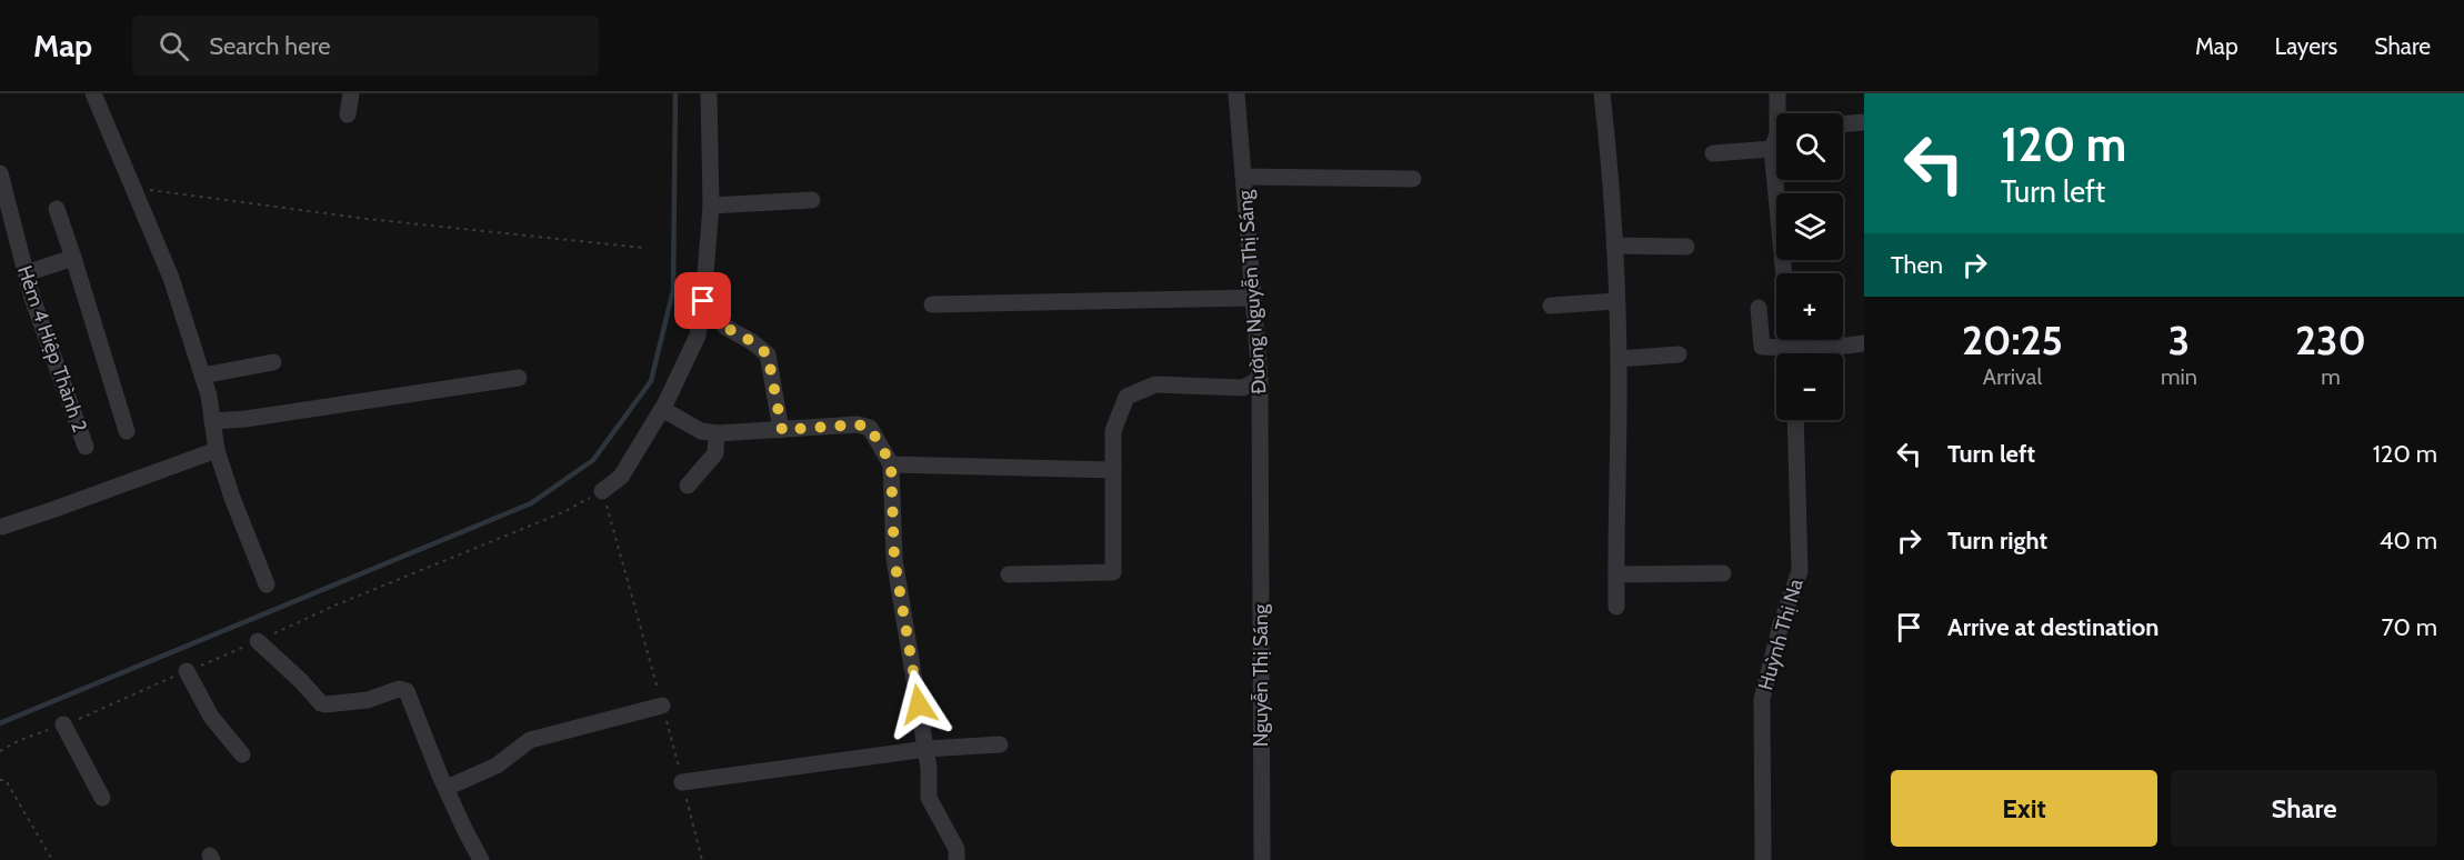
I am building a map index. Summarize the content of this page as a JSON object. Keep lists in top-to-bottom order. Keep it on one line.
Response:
{"streets":{"street":["Đường Nguyễn Thị Sáng","Hẻm 4 Hiệp Thành 2","Huỳnh Thị Na","Nguyễn Thị Sáng"]},"crossings":[["Đường Nguyễn Thị Sáng","Nguyễn Thị Sáng"]],"page":{"header":"Map","search":"Search here","nav":["Map","Layers","Share"],"turn":["120 m","Turn left"],"map_buttons":["+","−"],"then":"Then","eta":["20:25","Arrival","3","min","230","m"],"list":[{"name":"Turn left","value":"120 m"},{"name":"Turn right","value":"40 m"},{"name":"Arrive at destination","value":"70 m"}],"buttons":["Exit","Share"]}}
